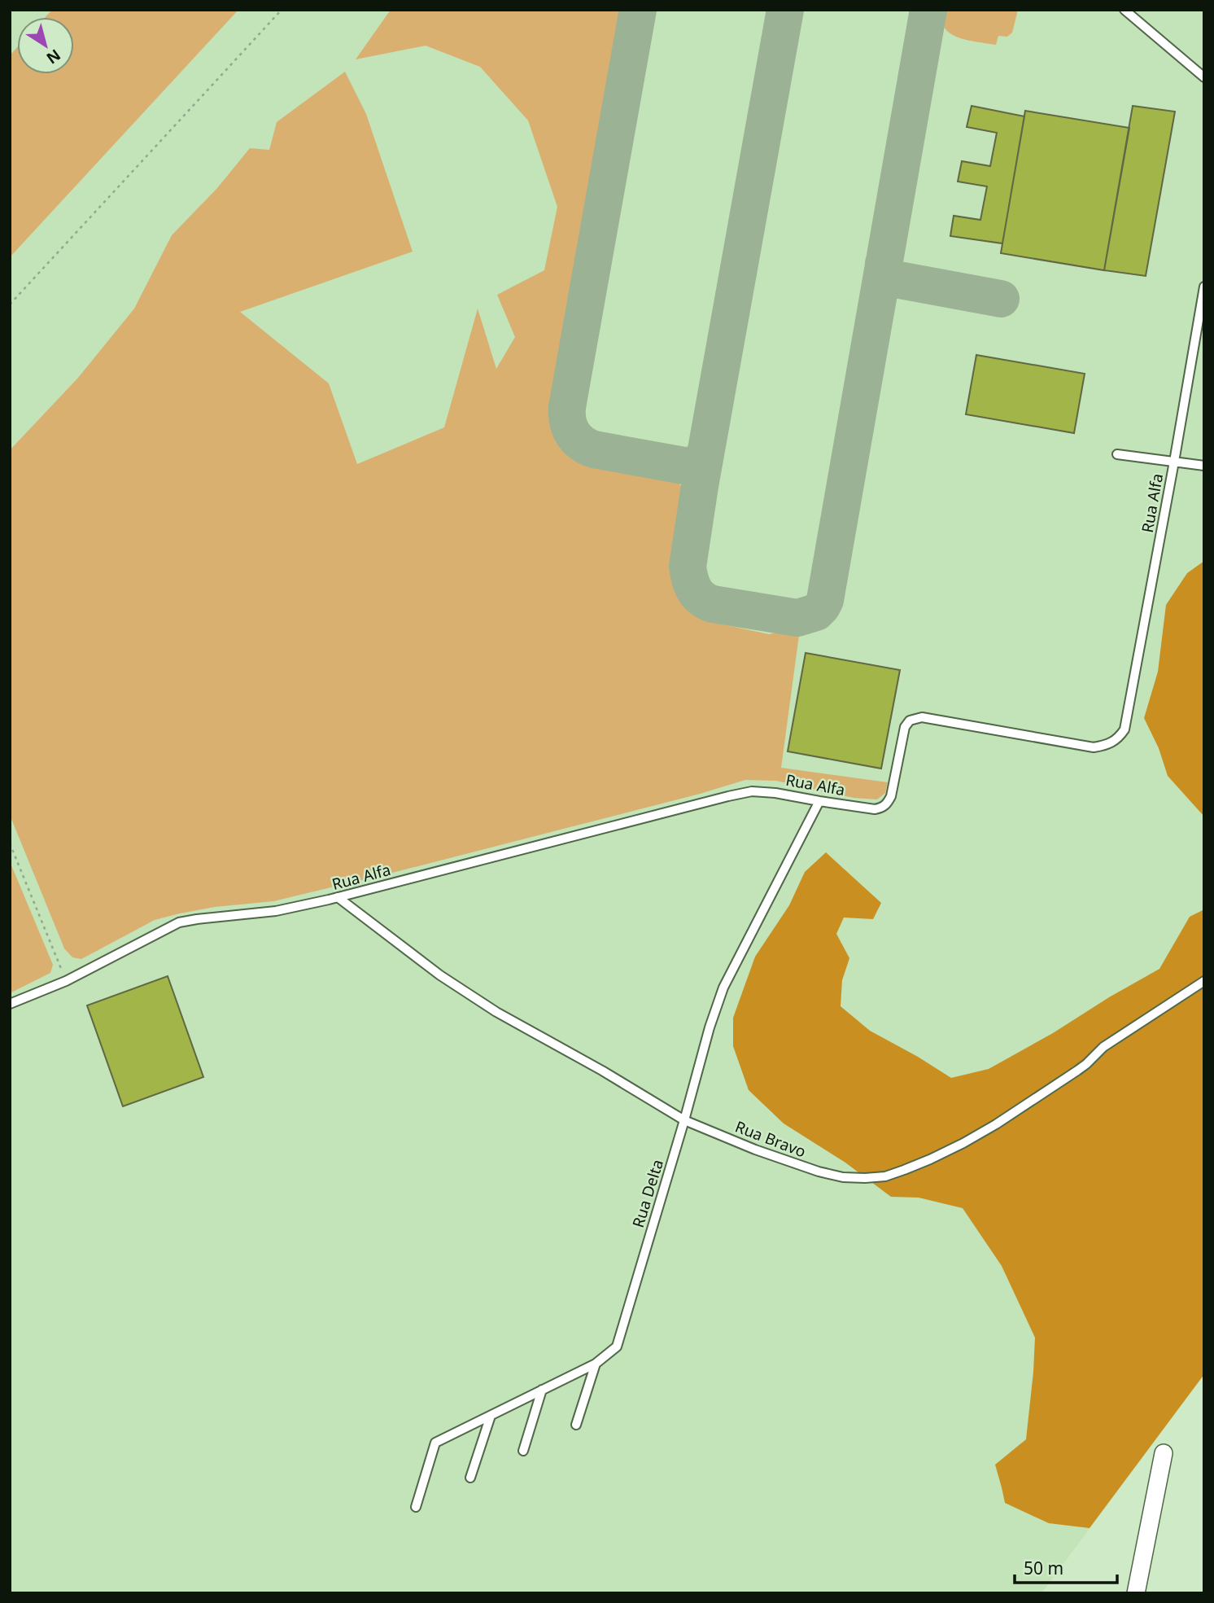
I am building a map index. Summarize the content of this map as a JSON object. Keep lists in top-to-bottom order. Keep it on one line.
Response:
{"streets":{"lane":["Rua Alfa","Rua Bravo","Rua Delta"]},"crossings":[["Rua Alfa","Rua Bravo"],["Rua Alfa","Rua Delta"],["Rua Bravo","Rua Delta"]],"scale_bar":"50 m","north":"bottom right"}
